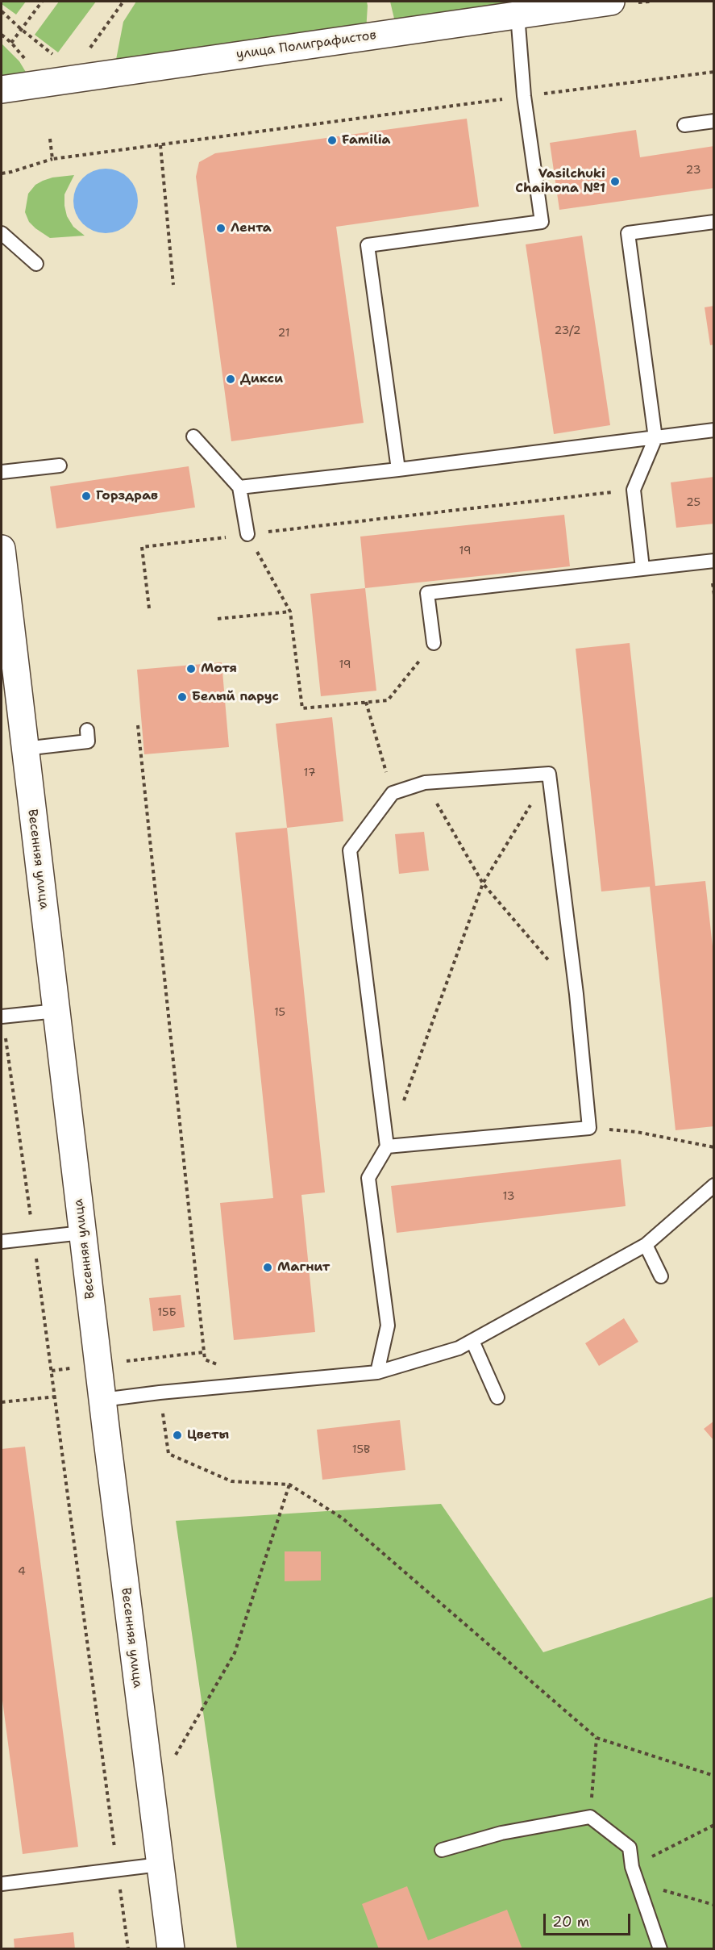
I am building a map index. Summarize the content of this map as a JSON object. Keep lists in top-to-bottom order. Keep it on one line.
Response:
{"streets":{"street":["улица Полиграфистов","Весенняя улица"]},"places":["Familia","Vasilchuki Chaihona №1","Лента","Дикси","Горздрав","Мотя","Белый парус","Магнит","Цветы"],"house_numbers":["23","23/2","21","25","19","19","17","15","13","15Б","15В","4"],"scale_bar":"20 m"}
